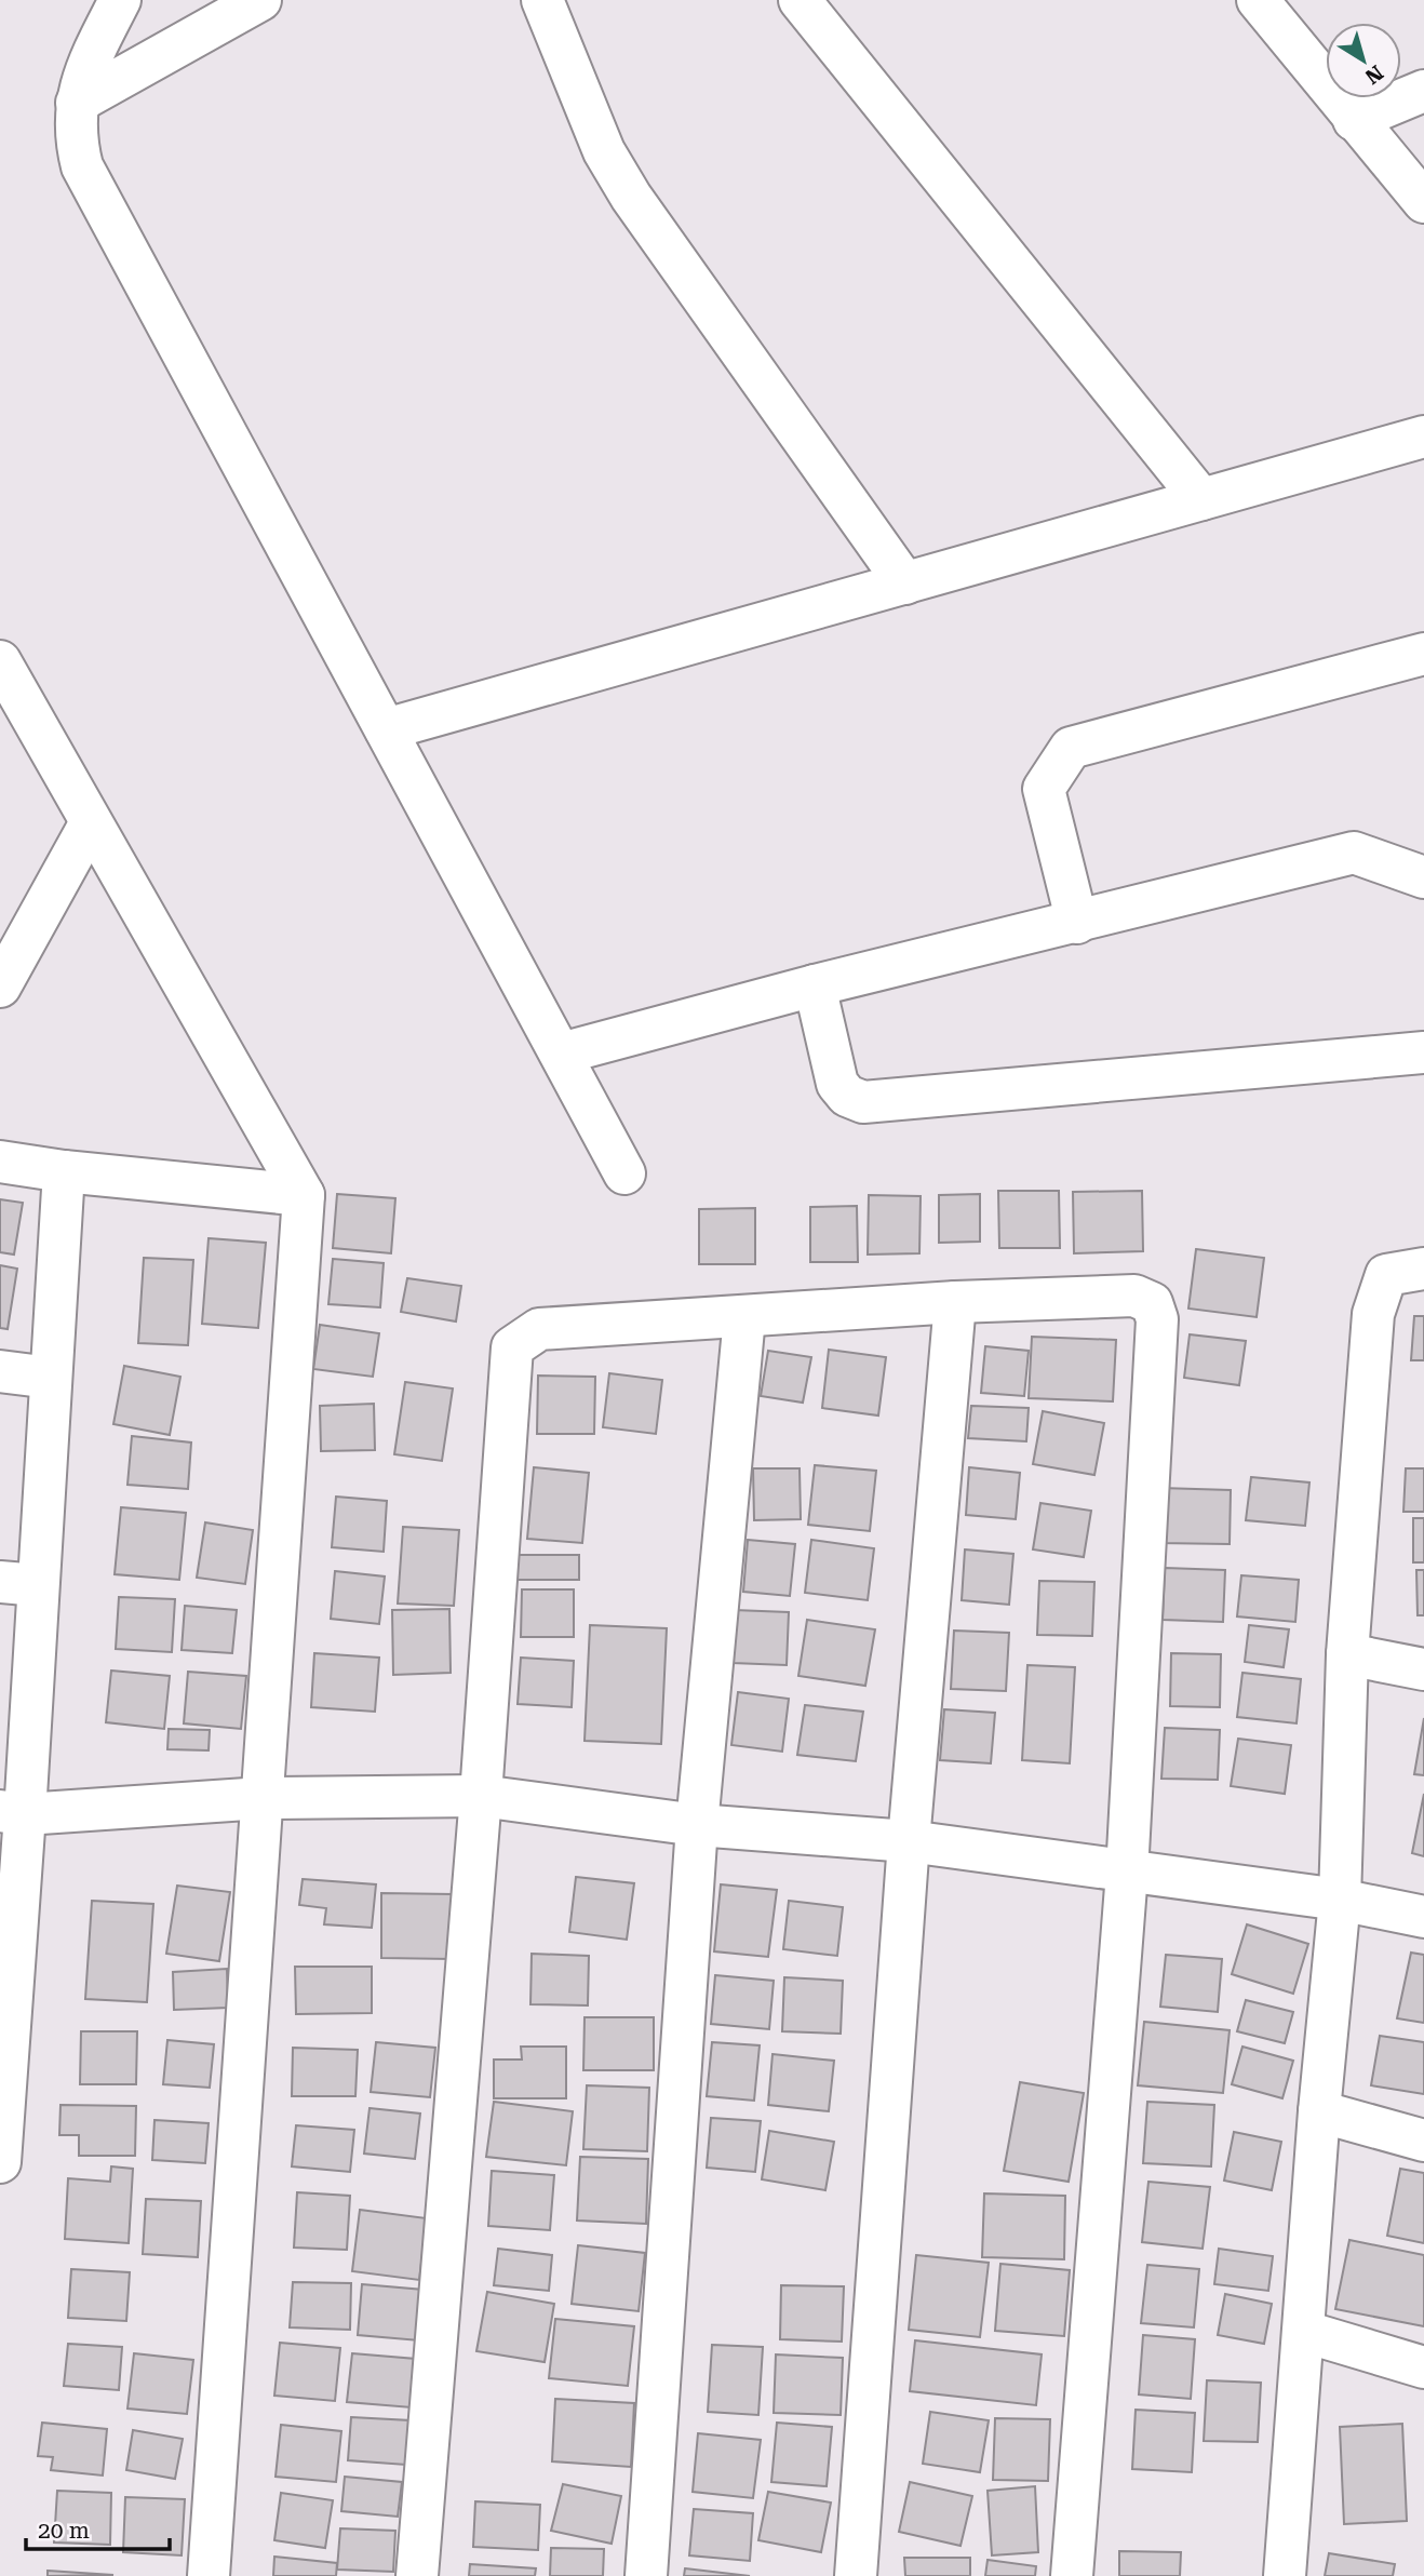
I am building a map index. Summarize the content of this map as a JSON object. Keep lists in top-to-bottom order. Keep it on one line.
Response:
{"scale_bar":"20 m","north":"bottom right"}
